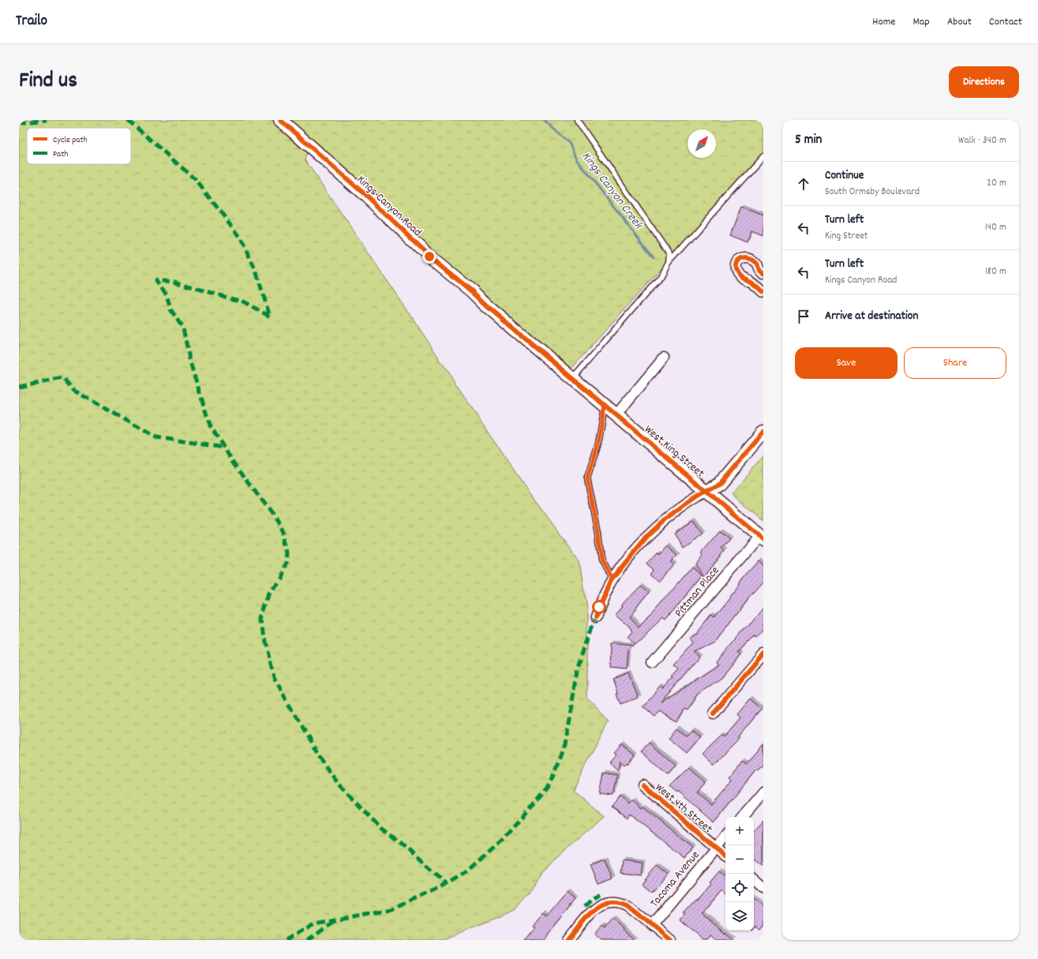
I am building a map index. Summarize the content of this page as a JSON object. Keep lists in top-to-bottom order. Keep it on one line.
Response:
{"streets":{"street":["Kings Canyon Road","West King Street","Pittman Place","West 4th Street","Tacoma Avenue"]},"crossings":[["Kings Canyon Road","West King Street"],["West King Street","Pittman Place"],["West 4th Street","Tacoma Avenue"]],"water":["Kings Canyon Creek"],"legend":["Cycle path","Path"],"north":"top right","page":{"header":"Trailo","nav":["Home","Map","About","Contact"],"title":"Find us","buttons":["Directions",["Save","Share"]],"heading":["5 min","Walk · 340 m"],"list":[["Continue","South Ormsby Boulevard","20 m"],["Turn left","King Street","140 m"],["Turn left","Kings Canyon Road","180 m"],"Arrive at destination"],"map_buttons":["+","−"]}}
